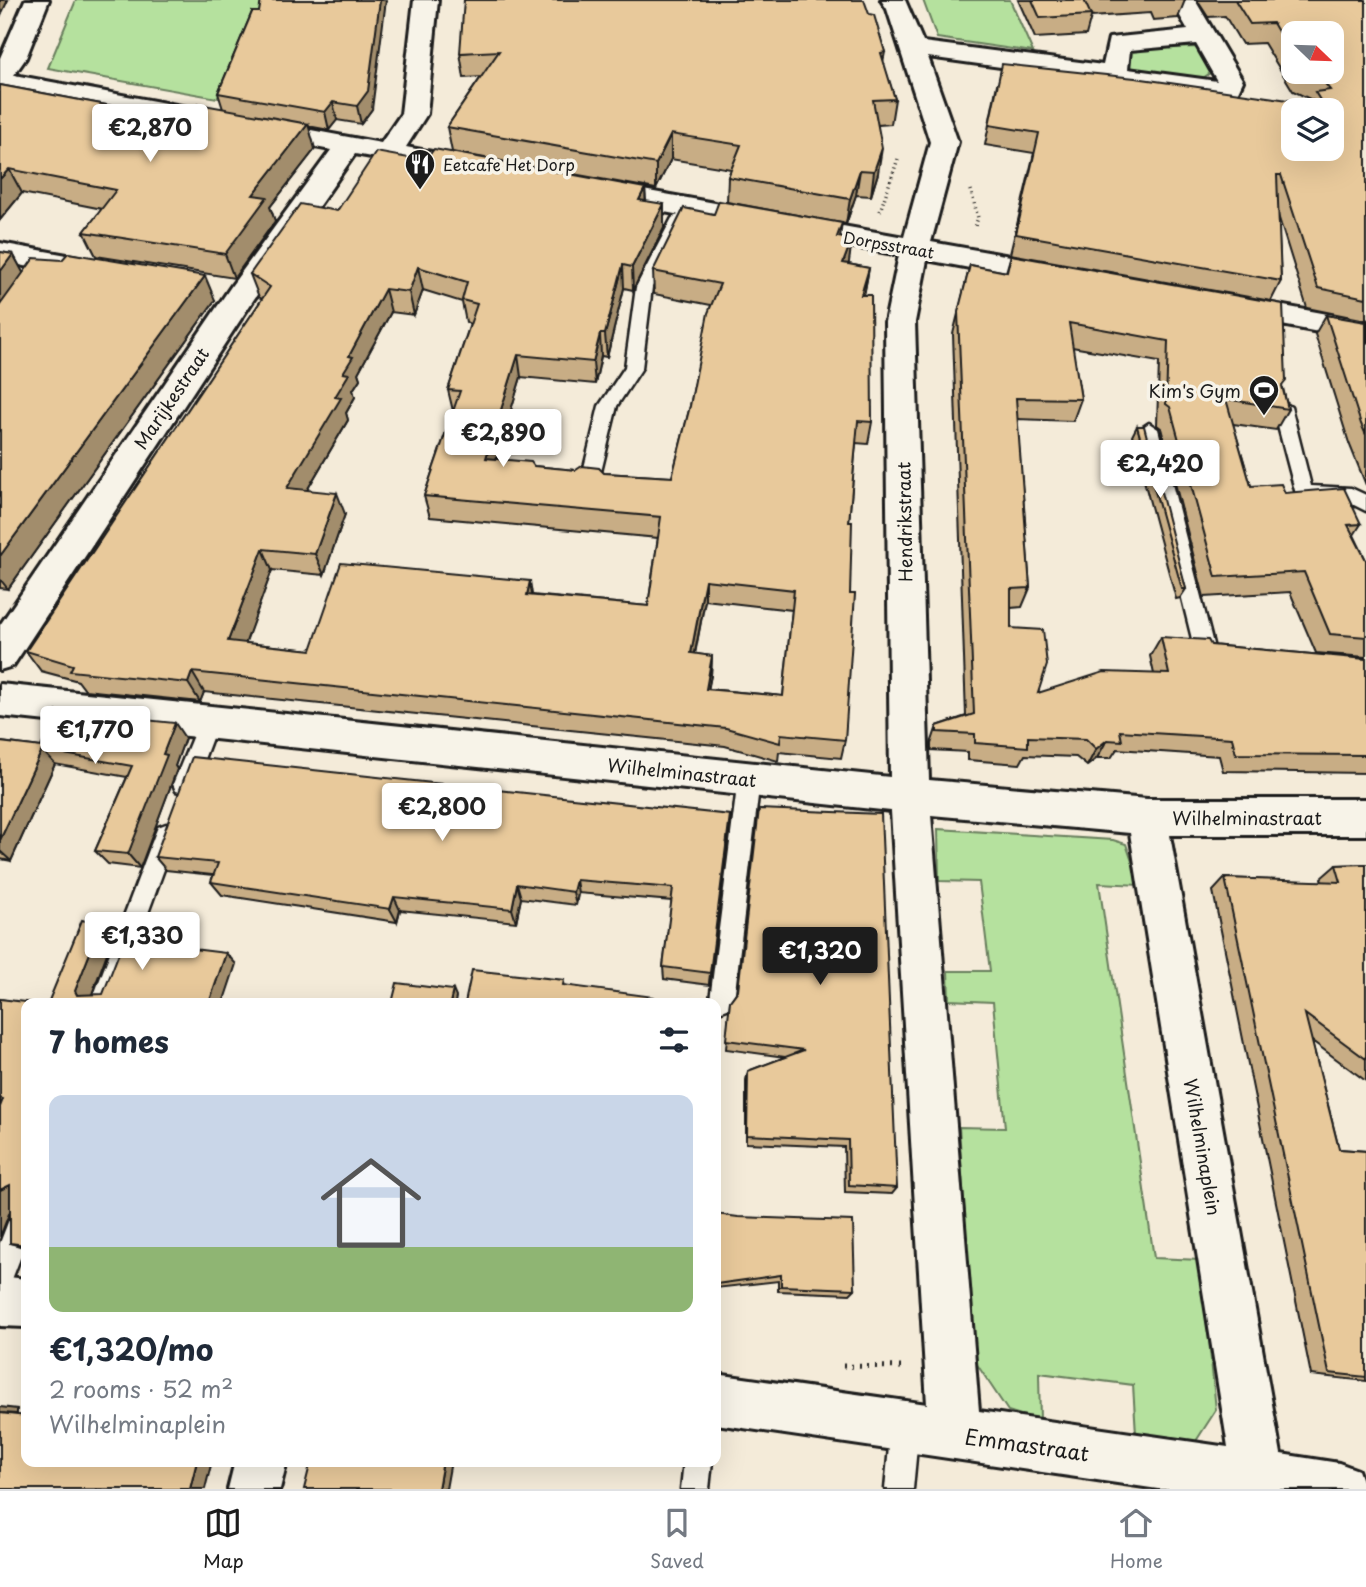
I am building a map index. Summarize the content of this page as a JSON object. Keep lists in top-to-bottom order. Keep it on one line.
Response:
{"streets":{"street":["Dorpsstraat","Marijkestraat","Hendrikstraat","Wilhelminastraat","Wilhelminaplein","Emmastraat"]},"crossings":[["Dorpsstraat","Hendrikstraat"],["Hendrikstraat","Wilhelminastraat"],["Wilhelminastraat","Wilhelminaplein"],["Wilhelminaplein","Emmastraat"]],"places":{"restaurant":["Eetcafe Het Dorp"],"sports":["Kim's Gym"]},"north":"bottom right","page":{"price":["€2,870","€2,890","€2,420","€1,770","€2,800","€1,330","€1,320"],"heading":"7 homes","list":[{"name":"€1,320/mo","note":"2 rooms · 52 m² · Wilhelminaplein"}],"tabs":["Map","Saved","Home"]}}
